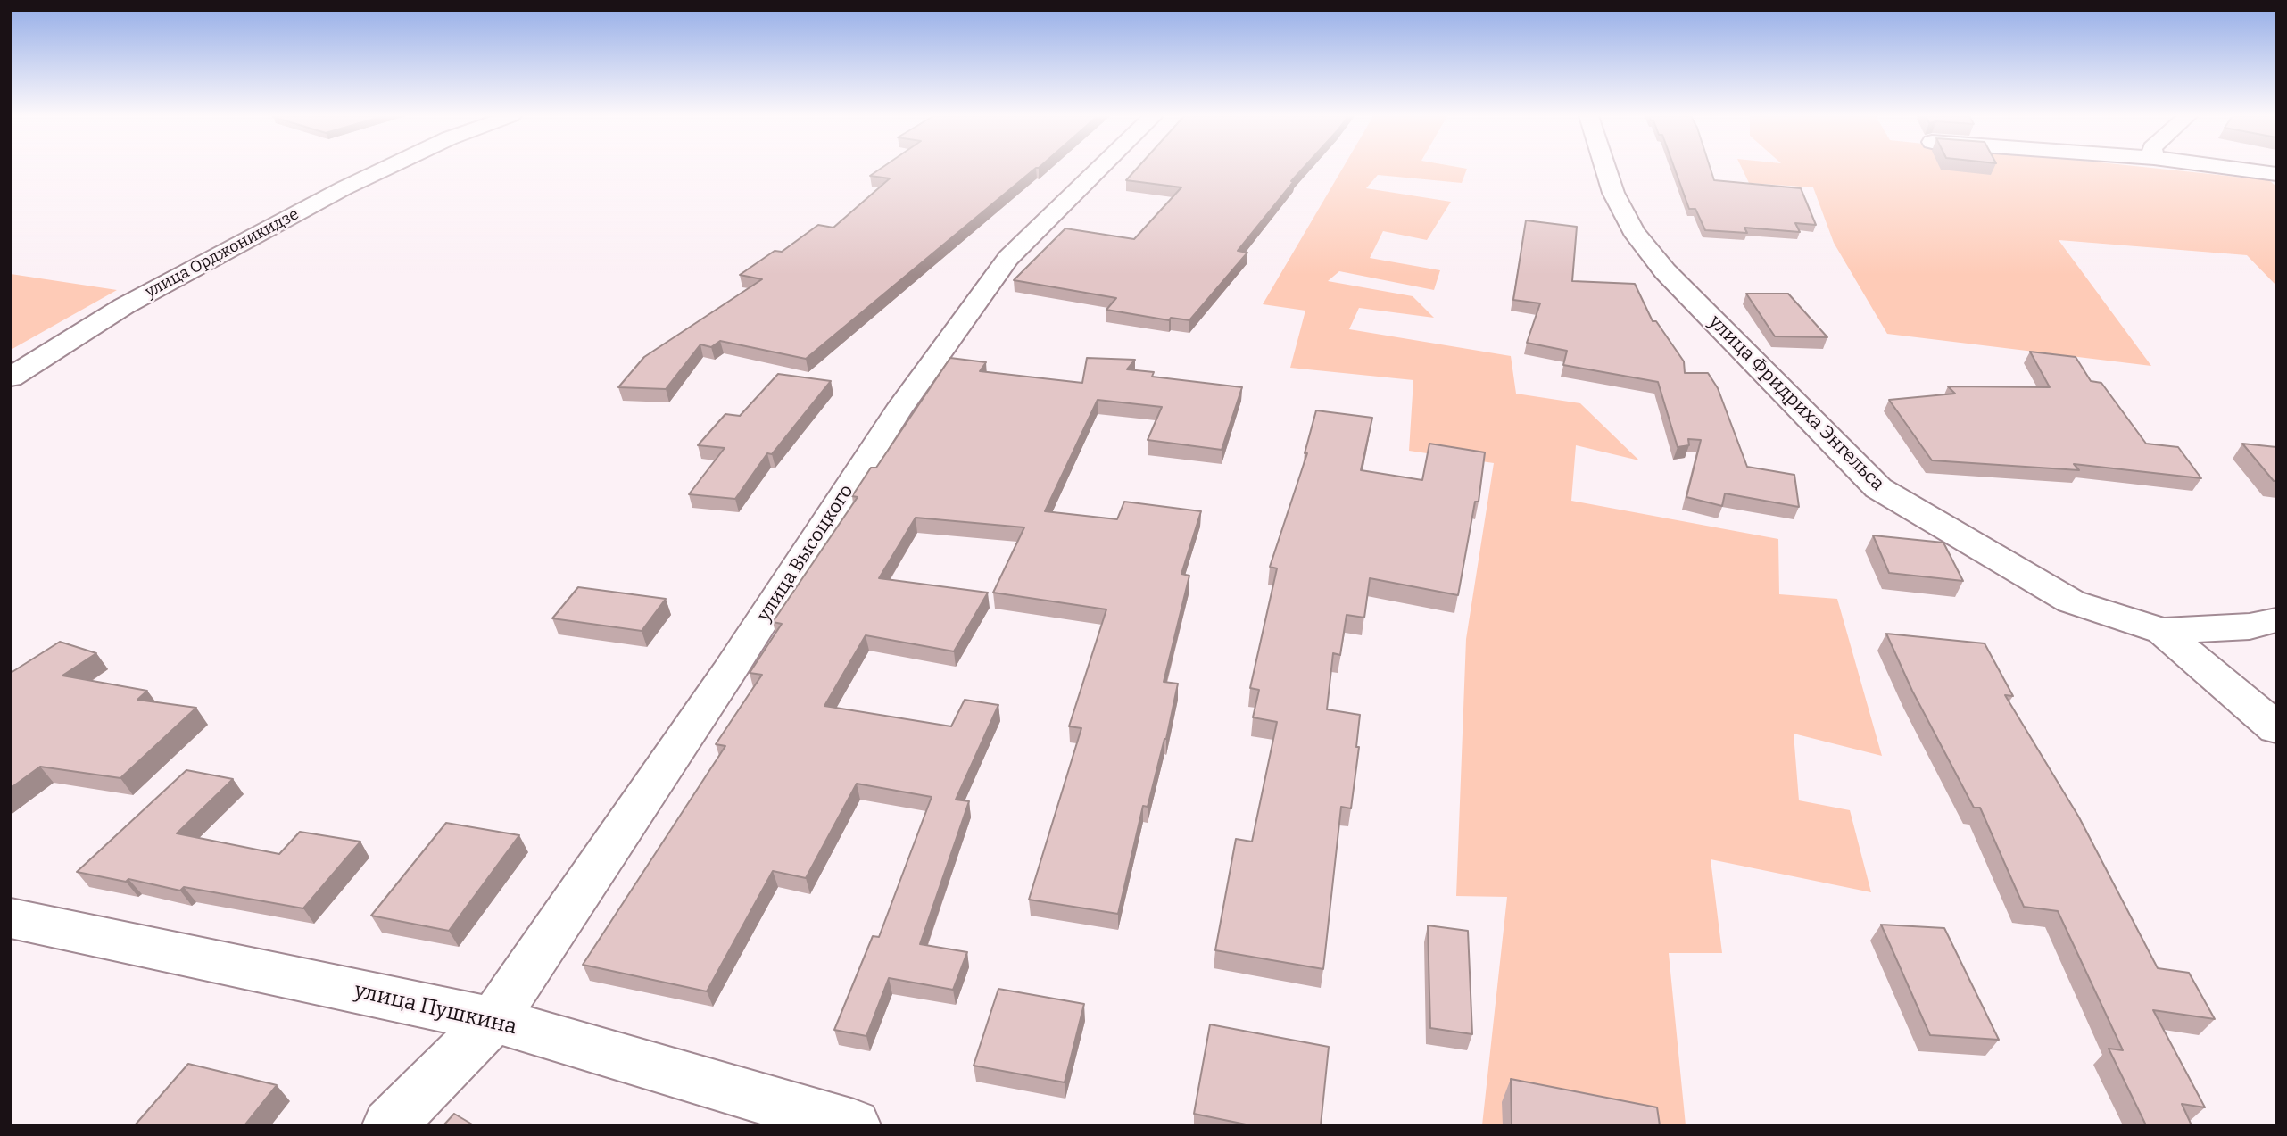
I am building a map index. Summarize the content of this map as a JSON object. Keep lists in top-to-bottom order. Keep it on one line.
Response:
{"streets":{"street":["улица Орджоникидзе","улица Фридриха Энгельса","улица Высоцкого","улица Пушкина"]},"crossings":[["улица Высоцкого","улица Пушкина"]]}
